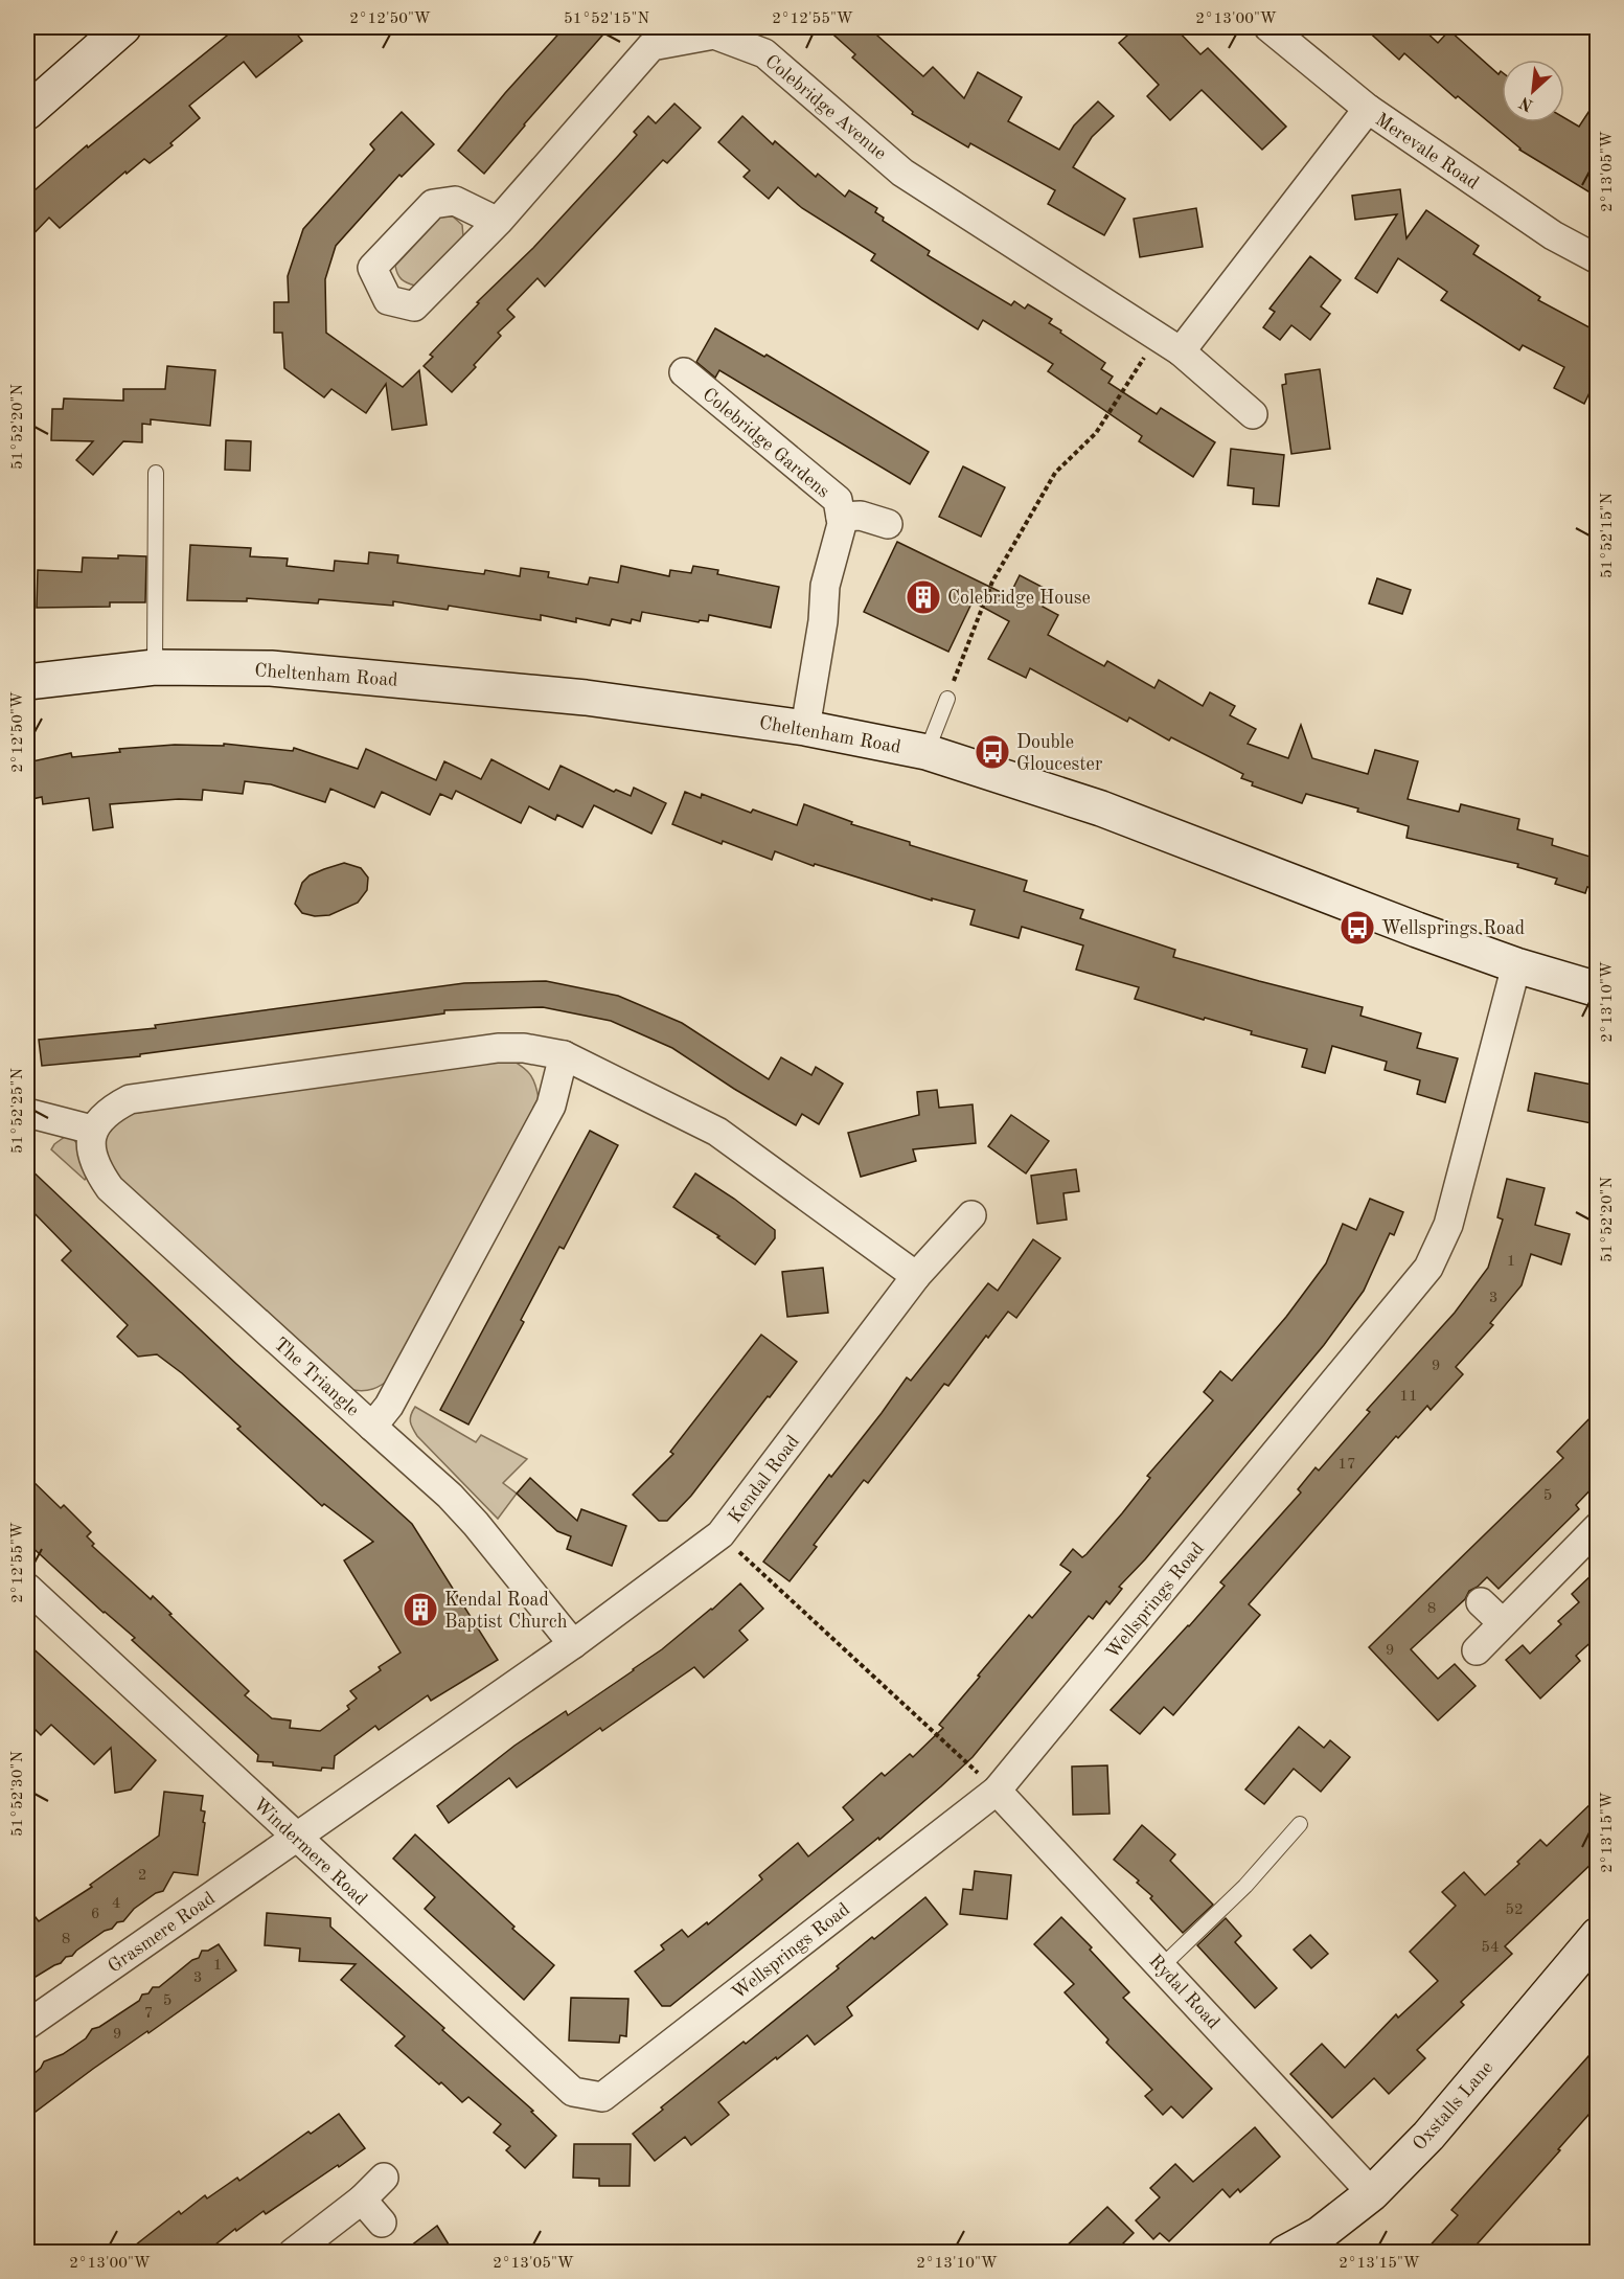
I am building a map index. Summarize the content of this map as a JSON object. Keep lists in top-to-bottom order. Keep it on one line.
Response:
{"streets":{"main road":["Cheltenham Road","Oxstalls Lane"],"street":["Colebridge Avenue","Merevale Road","Colebridge Gardens","The Triangle","Kendal Road","Wellsprings Road","Windermere Road","Grasmere Road","Rydal Road"]},"crossings":[["Colebridge Gardens","Cheltenham Road"],["Cheltenham Road","Wellsprings Road"],["Kendal Road","Windermere Road"],["Kendal Road","Grasmere Road"],["Wellsprings Road","Windermere Road"],["Wellsprings Road","Rydal Road"],["Windermere Road","Grasmere Road"],["Rydal Road","Oxstalls Lane"]],"places":{"building":["Colebridge House","Kendal Road Baptist Church"],"bus stop":["Double Gloucester","Wellsprings Road"]},"house_numbers":["1","3","9","11","17","5","8","9","2","4","52","6","8","54","1","3","5","7","9"],"north":"bottom left","coordinates":["2°12'50\"W","51°52'15\"N","2°12'55\"W","2°13'00\"W","2°13'05\"W","51°52'20\"N","2°13'10\"W","51°52'25\"N","51°52'30\"N","2°13'15\"W"]}
